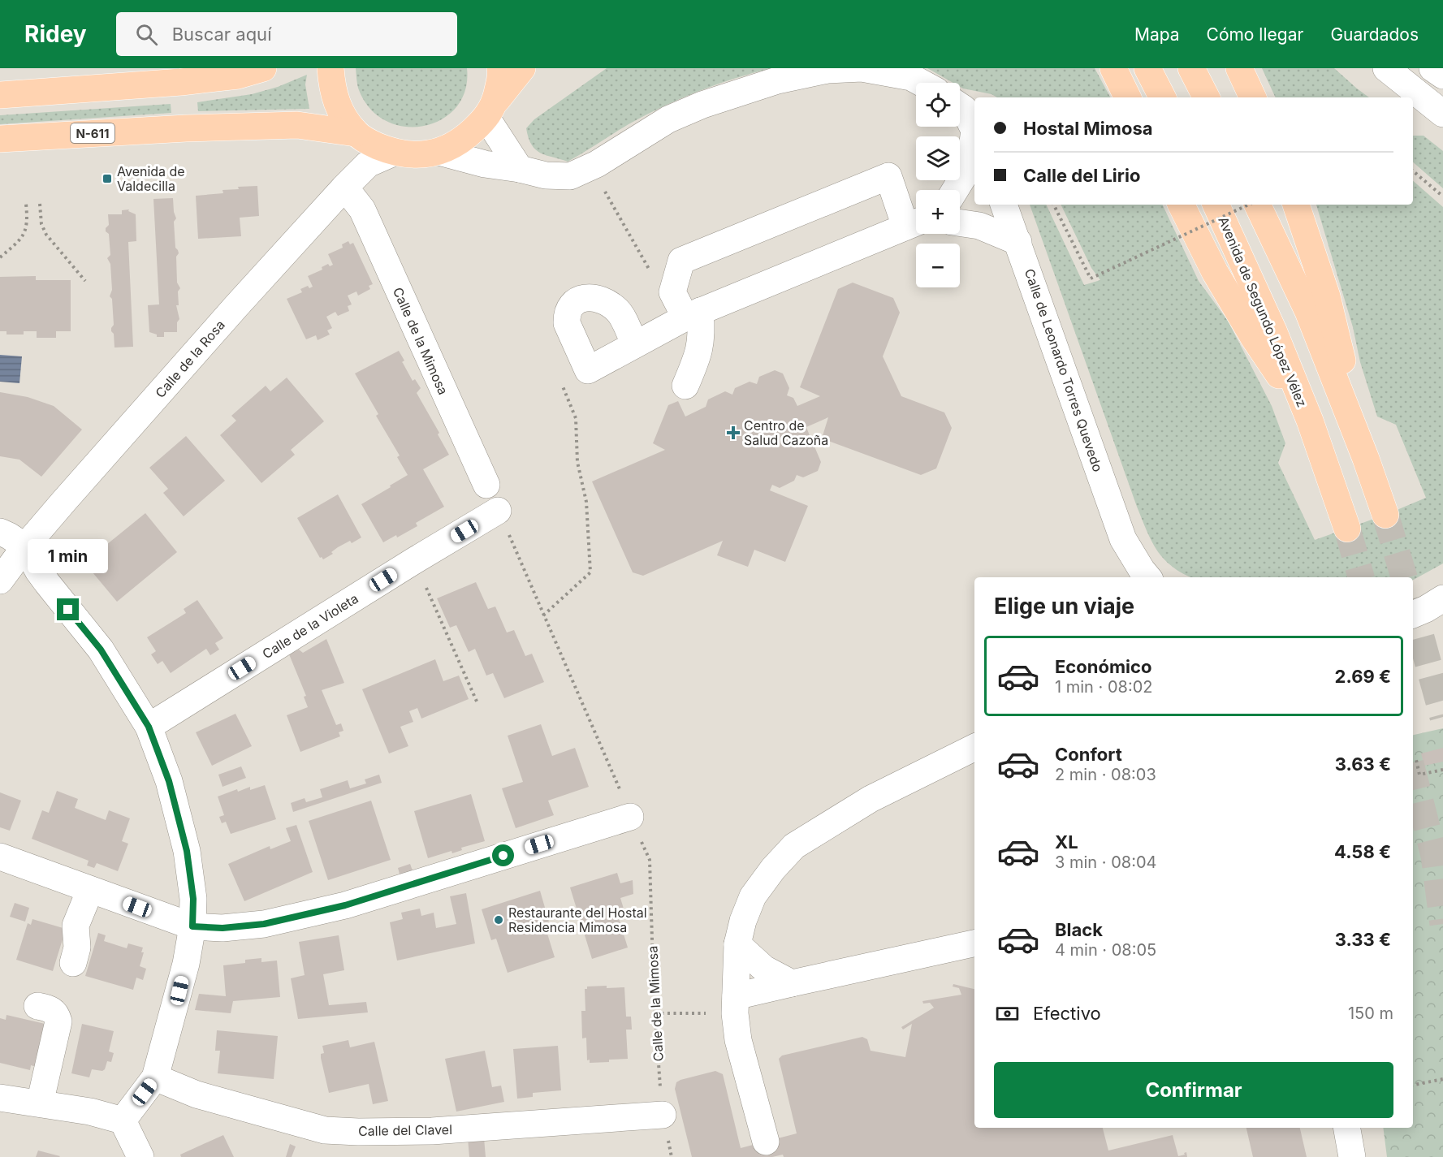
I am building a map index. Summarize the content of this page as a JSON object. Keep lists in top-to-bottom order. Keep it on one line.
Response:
{"streets":{"main road":["N-611","Avenida de Segundo López Vélez"],"street":["Calle de la Mimosa","Calle de la Rosa","Calle de Leonardo Torres Quevedo","Calle de la Violeta","Calle del Clavel"]},"crossings":[["Calle de la Mimosa","Calle del Clavel"]],"places":{"transit":["Avenida de Valdecilla"],"health":["Centro de Salud Cazoña"],"other":["Restaurante del Hostal Residencia Mimosa"]},"page":{"header":"Ridey","search":"Buscar aquí","nav":["Mapa","Cómo llegar","Guardados"],"map_buttons":["+","−"],"banner":["Hostal Mimosa","Calle del Lirio"],"bubble":"1 min","heading":"Elige un viaje","list":[{"name":"Económico","note":"1 min · 08:02","value":"2.69 €"},{"name":"Confort","note":"2 min · 08:03","value":"3.63 €"},{"name":"XL","note":"3 min · 08:04","value":"4.58 €"},{"name":"Black","note":"4 min · 08:05","value":"3.33 €"}],"pay":["Efectivo","150 m"],"buttons":"Confirmar"}}
